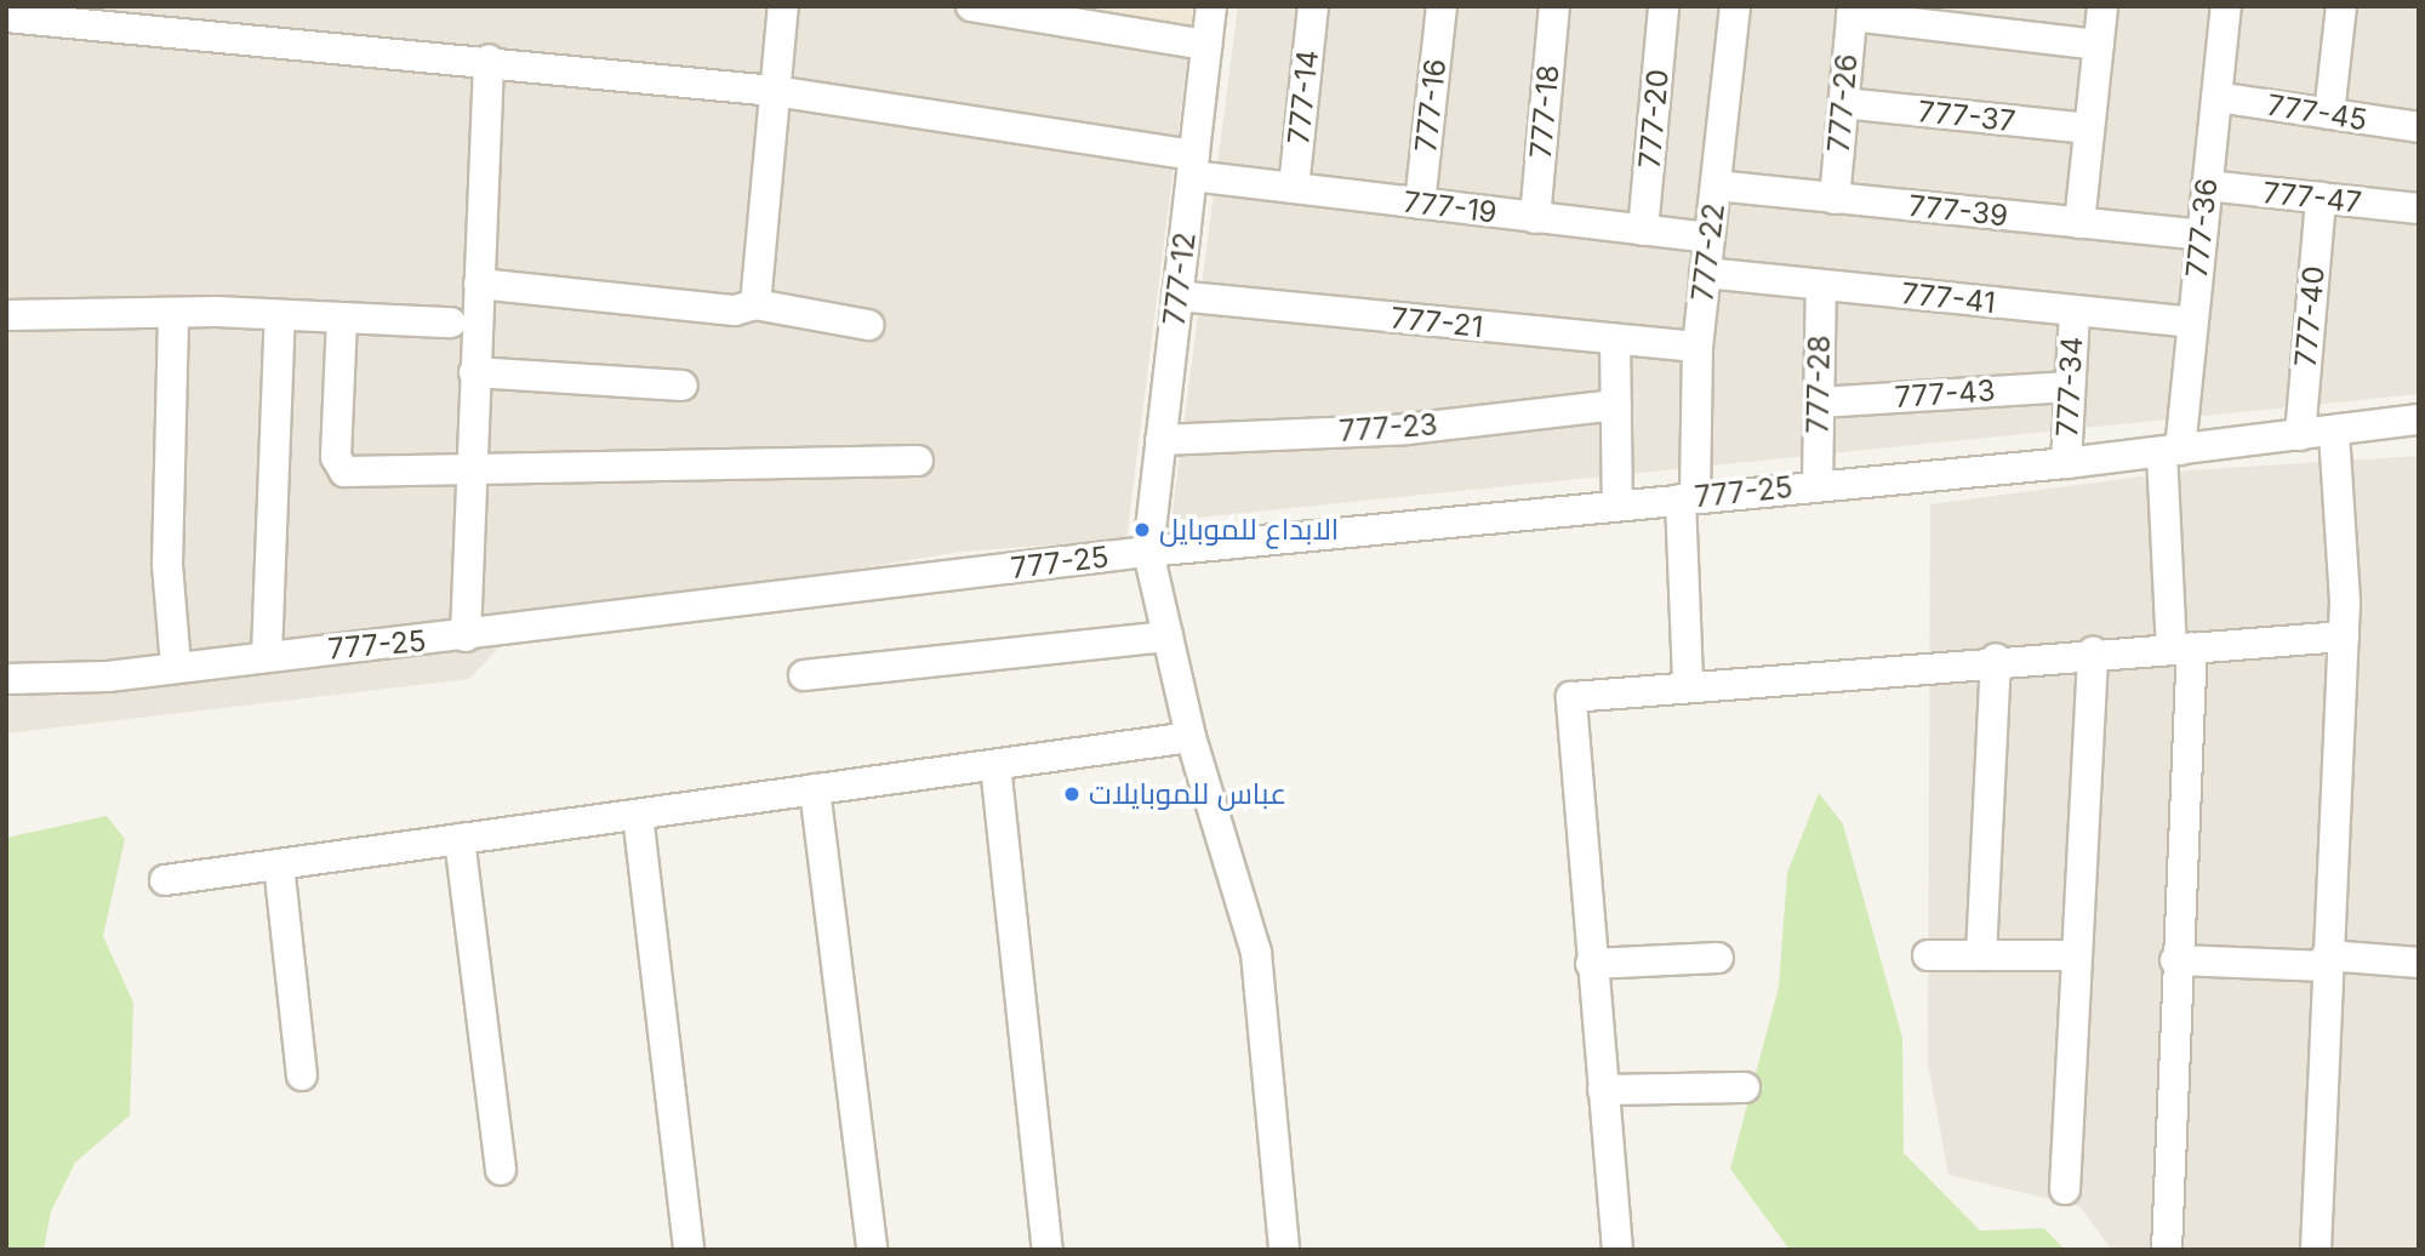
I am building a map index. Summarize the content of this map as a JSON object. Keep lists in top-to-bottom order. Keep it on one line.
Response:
{"streets":{"street":["777-14","777-26","777-16","777-18","777-45","777-37","777-20","777-47","777-19","777-39","777-36","777-22","777-12","777-41","777-40","777-21","777-28","777-34","777-43","777-23","777-25"]},"crossings":[["777-14","777-19"],["777-26","777-37"],["777-26","777-39"],["777-16","777-19"],["777-18","777-19"],["777-45","777-36"],["777-20","777-19"],["777-47","777-36"],["777-47","777-40"],["777-19","777-22"],["777-19","777-12"],["777-39","777-36"],["777-39","777-22"],["777-36","777-41"],["777-36","777-25"],["777-22","777-41"],["777-22","777-21"],["777-22","777-25"],["777-12","777-21"],["777-12","777-23"],["777-12","777-25"],["777-41","777-28"],["777-41","777-34"],["777-40","777-25"],["777-28","777-43"],["777-28","777-25"],["777-34","777-43"],["777-34","777-25"]],"places":["الابداع للموبايل","عباس للموبايلات"]}
